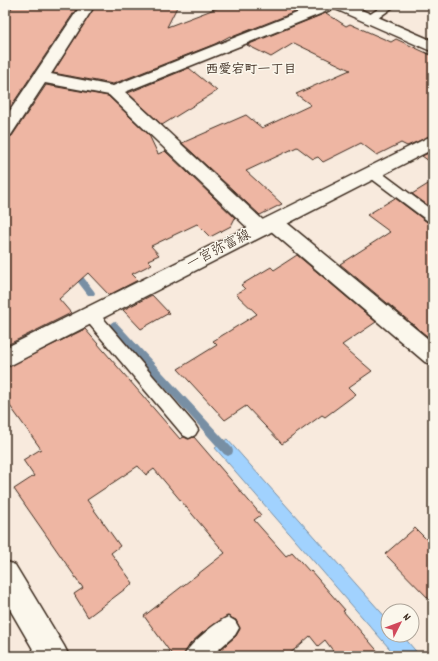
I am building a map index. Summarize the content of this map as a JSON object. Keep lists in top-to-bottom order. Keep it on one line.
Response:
{"streets":{"street":["一宮弥富線"]},"districts":["西愛宕町一丁目"],"north":"top right"}
